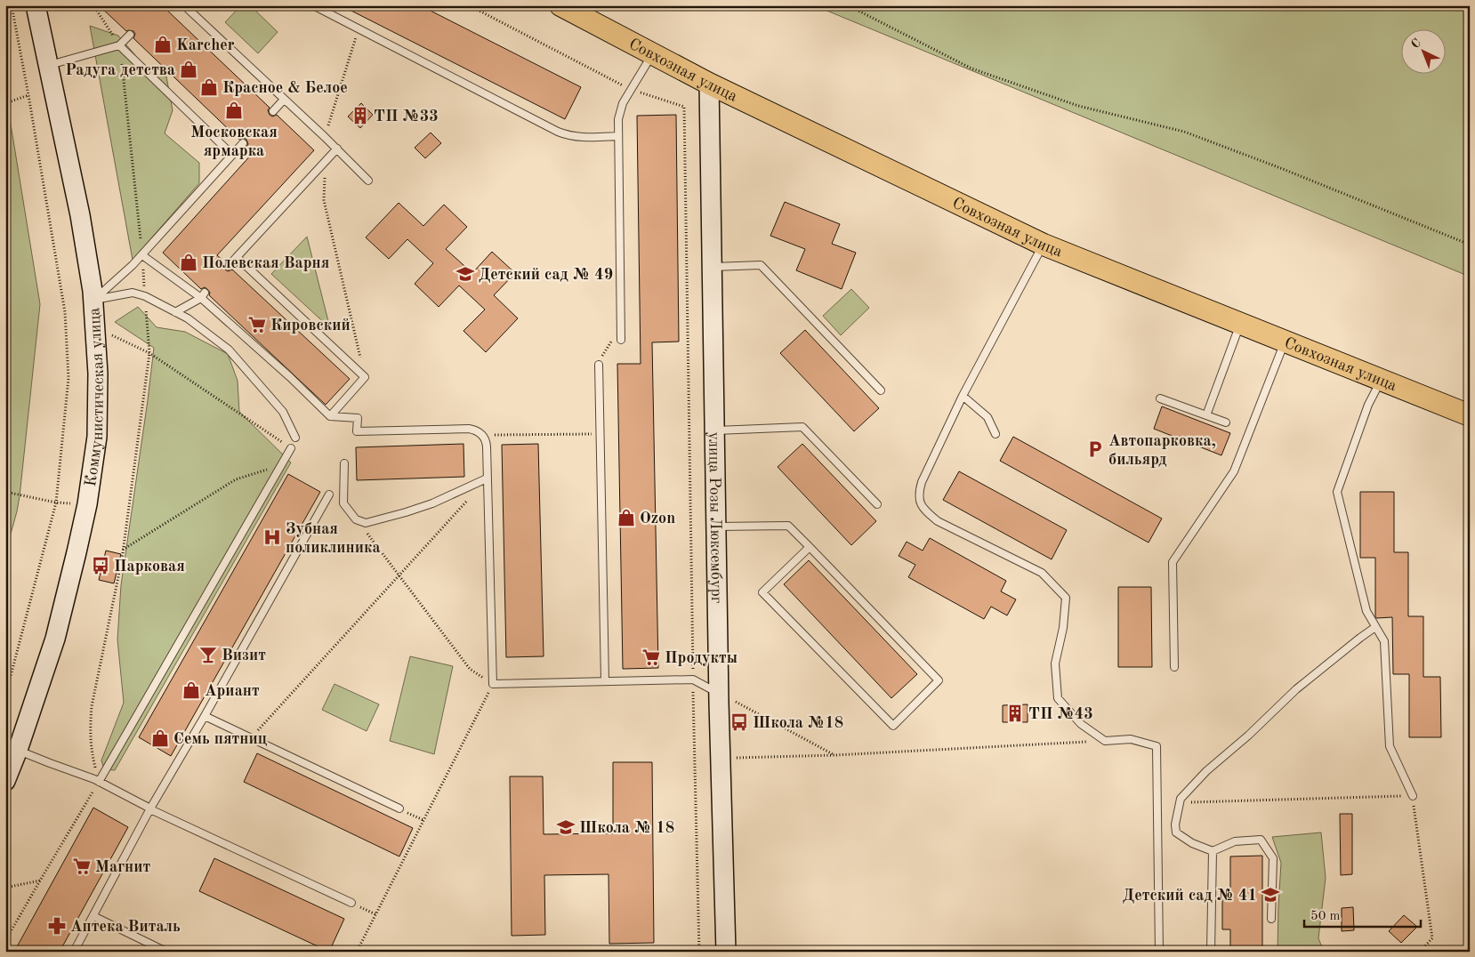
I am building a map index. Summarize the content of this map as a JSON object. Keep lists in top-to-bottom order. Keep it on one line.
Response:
{"streets":{"main road":["Совхозная улица"],"street":["Коммунистическая улица","улица Розы Люксембург"]},"crossings":[["Совхозная улица","улица Розы Люксембург"]],"places":{"shop":["Karcher","Радуга детства","Красное & Белое","Московская ярмарка","Полевская Варня","Ozon","Ариант","Семь пятниц"],"building":["ТП №33","ТП №43"],"school or university":["Детский сад № 49","Школа № 18","Детский сад № 41"],"supermarket":["Кировский","Продукты","Магнит"],"parking":["Автопарковка, бильярд"],"hospital":["Зубная поликлиника"],"bus stop":["Парковая","Школа №18"],"bar":["Визит"],"pharmacy":["Аптека Виталь"]},"scale_bar":"50 m","north":"top left"}
